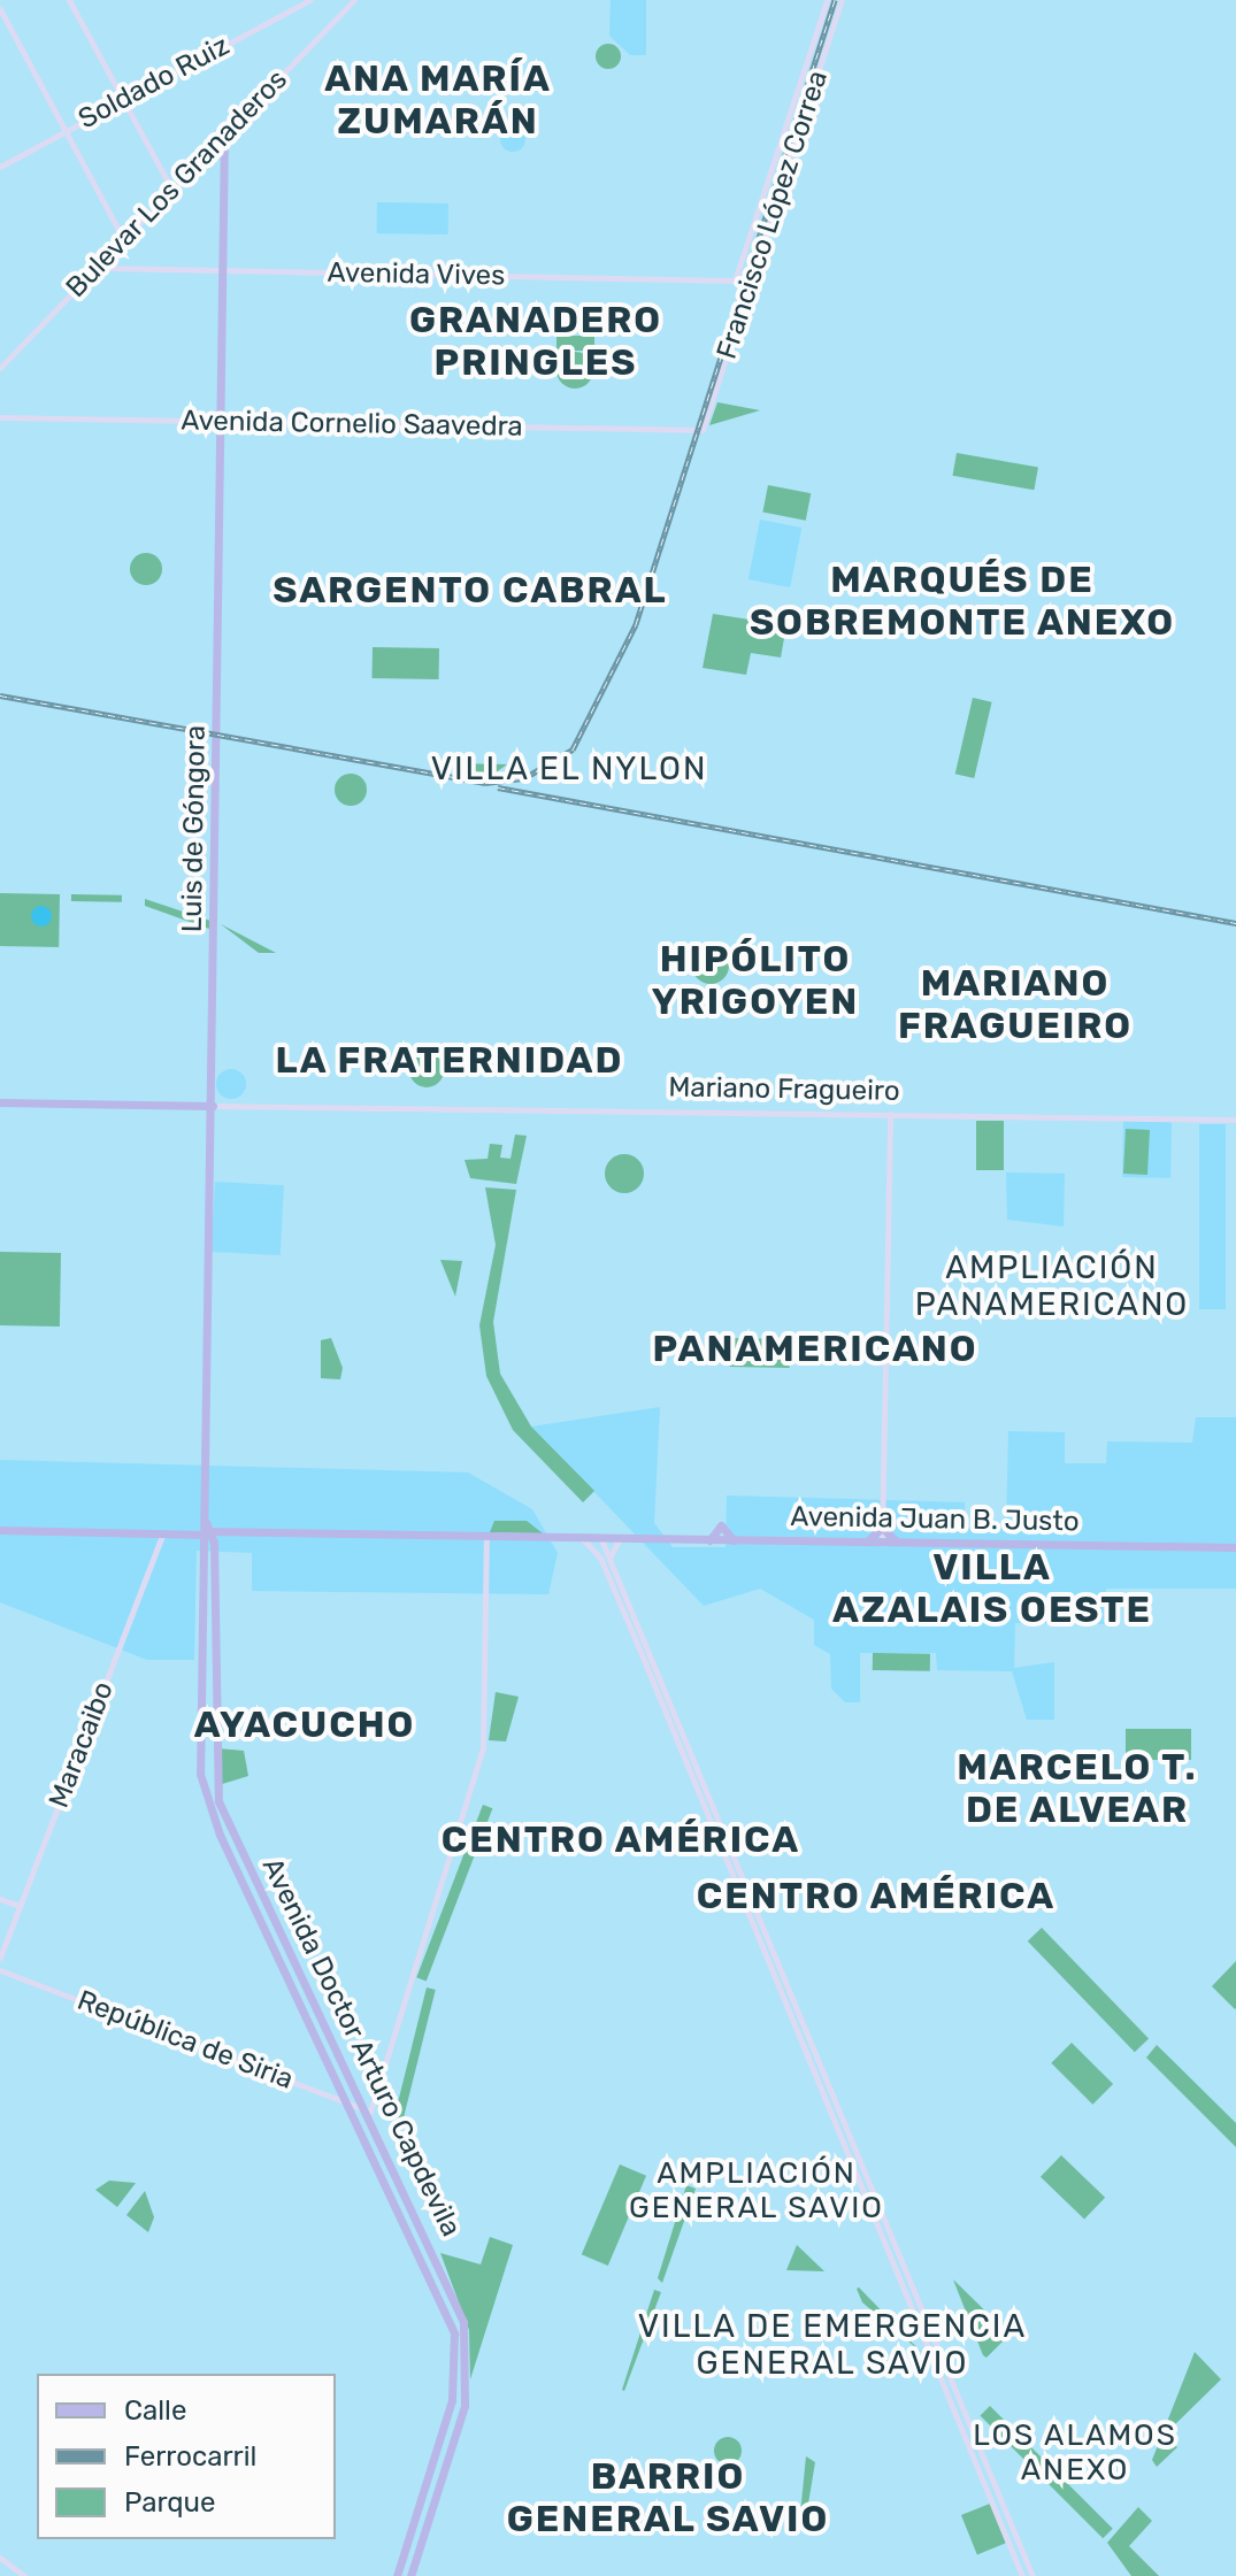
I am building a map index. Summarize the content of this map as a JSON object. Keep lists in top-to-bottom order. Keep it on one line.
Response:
{"streets":{"main road":["Soldado Ruiz","Bulevar Los Granaderos","Francisco López Correa","Avenida Vives","Avenida Cornelio Saavedra","Luis de Góngora","Mariano Fragueiro","Avenida Juan B. Justo","Maracaibo","República de Siria","Avenida Doctor Arturo Capdevila"]},"crossings":[["Bulevar Los Granaderos","Avenida Vives"],["Bulevar Los Granaderos","Luis de Góngora"],["Francisco López Correa","Avenida Vives"],["Francisco López Correa","Avenida Cornelio Saavedra"],["Avenida Vives","Luis de Góngora"],["Avenida Cornelio Saavedra","Luis de Góngora"],["Luis de Góngora","Mariano Fragueiro"],["Luis de Góngora","Avenida Juan B. Justo"],["Luis de Góngora","Avenida Doctor Arturo Capdevila"],["Avenida Juan B. Justo","Maracaibo"],["Avenida Juan B. Justo","Avenida Doctor Arturo Capdevila"],["República de Siria","Avenida Doctor Arturo Capdevila"]],"districts":["ANA MARÍA ZUMARÁN","GRANADERO PRINGLES","MARQUÉS DE SOBREMONTE ANEXO","SARGENTO CABRAL","VILLA EL NYLON","HIPÓLITO YRIGOYEN","MARIANO FRAGUEIRO","LA FRATERNIDAD","AMPLIACIÓN PANAMERICANO","PANAMERICANO","VILLA AZALAIS OESTE","AYACUCHO","MARCELO T. DE ALVEAR","CENTRO AMÉRICA","CENTRO AMÉRICA","AMPLIACIÓN GENERAL SAVIO","VILLA DE EMERGENCIA GENERAL SAVIO","LOS ALAMOS ANEXO","BARRIO GENERAL SAVIO"],"legend":["Calle","Ferrocarril","Parque"]}
